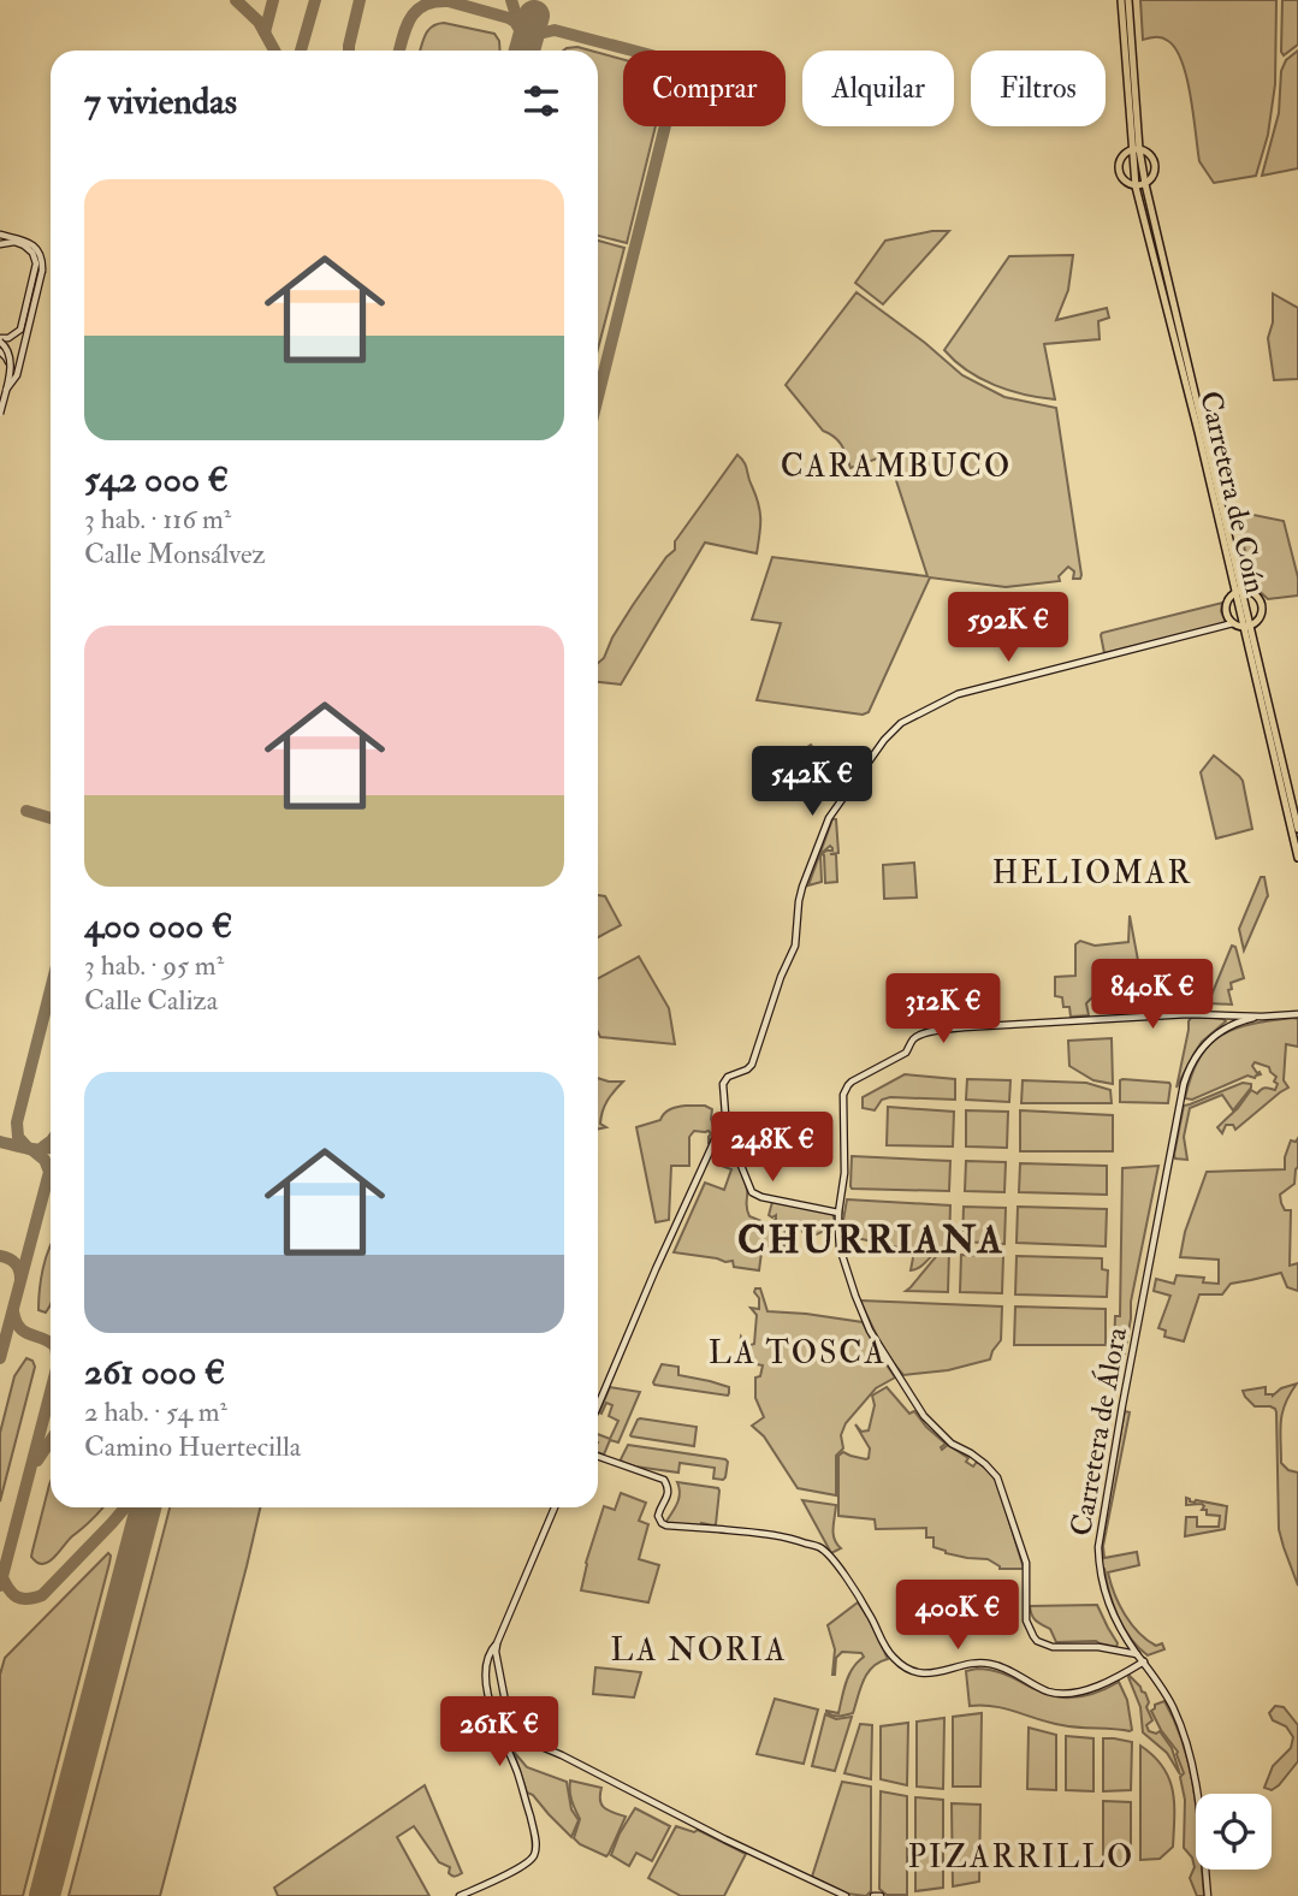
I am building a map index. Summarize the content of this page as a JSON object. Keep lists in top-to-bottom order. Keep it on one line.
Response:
{"streets":{"main road":["Carretera de Coín"],"street":["Carretera de Álora"]},"districts":["CARAMBUCO","HELIOMAR","CHURRIANA","LA TOSCA","LA NORIA","PIZARRILLO"],"page":{"chip":["Comprar","Alquilar","Filtros"],"heading":"7 viviendas","list":[{"name":"542 000 €","note":"3 hab. · 116 m² · Calle Monsálvez"},{"name":"400 000 €","note":"3 hab. · 95 m² · Calle Caliza"},{"name":"261 000 €","note":"2 hab. · 54 m² · Camino Huertecilla"}],"price":["592K €","542K €","840K €","312K €","248K €","400K €","261K €"]}}
